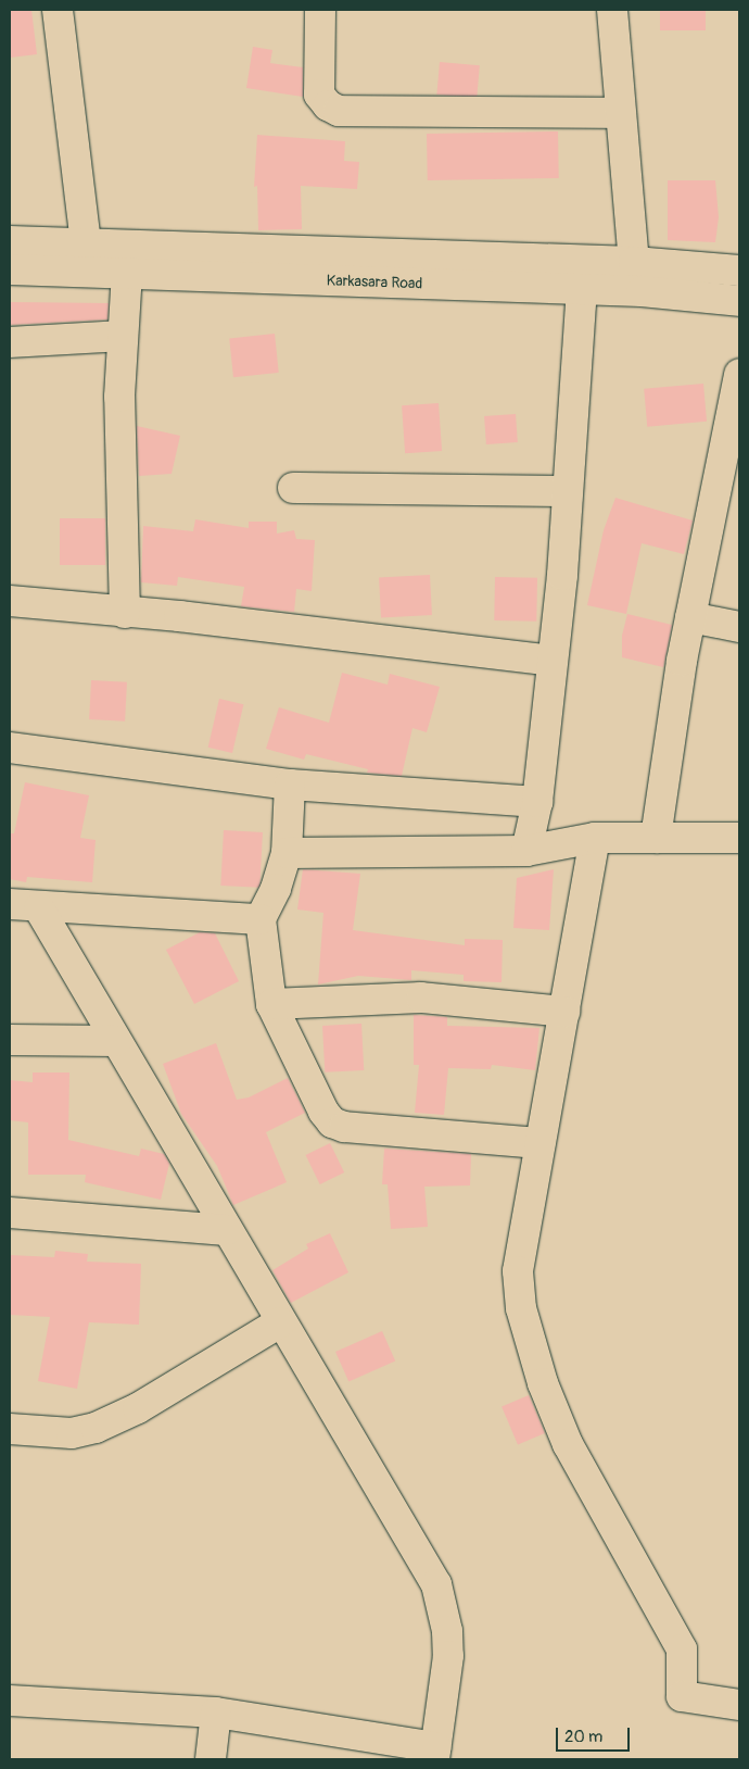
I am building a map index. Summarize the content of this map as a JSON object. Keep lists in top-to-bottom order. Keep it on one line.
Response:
{"streets":{"street":["Karkasara Road"]},"scale_bar":"20 m"}
